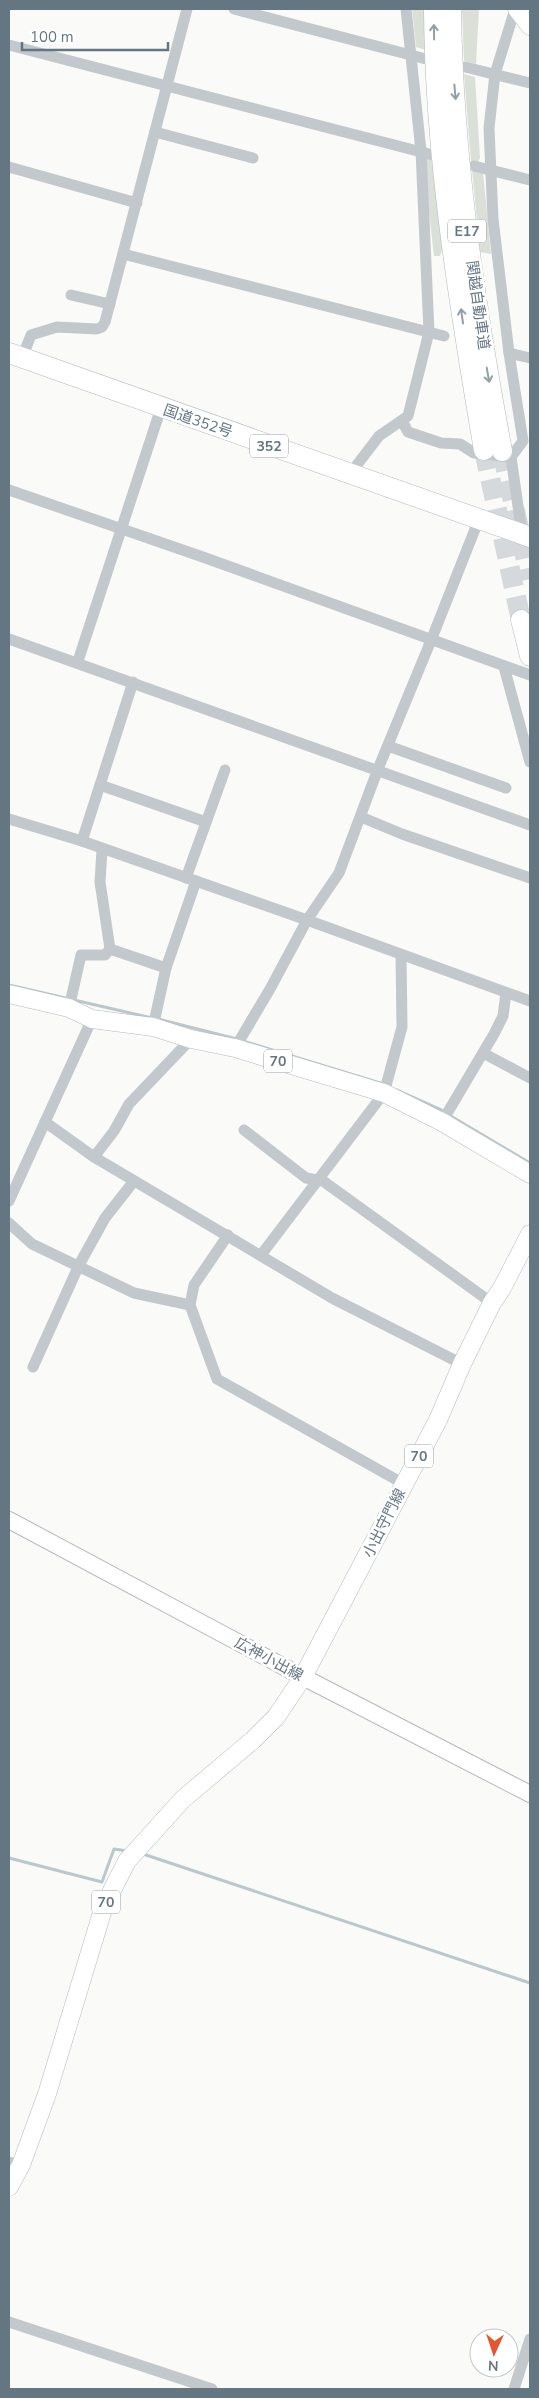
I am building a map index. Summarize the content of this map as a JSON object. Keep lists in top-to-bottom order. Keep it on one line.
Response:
{"streets":{"highway":["E17","関越自動車道","国道352号","352"],"main road":["70","小出守門線","広神小出線"]},"crossings":[["70","小出守門線"],["70","広神小出線"],["小出守門線","広神小出線"]],"scale_bar":"100 m","north":"bottom"}
